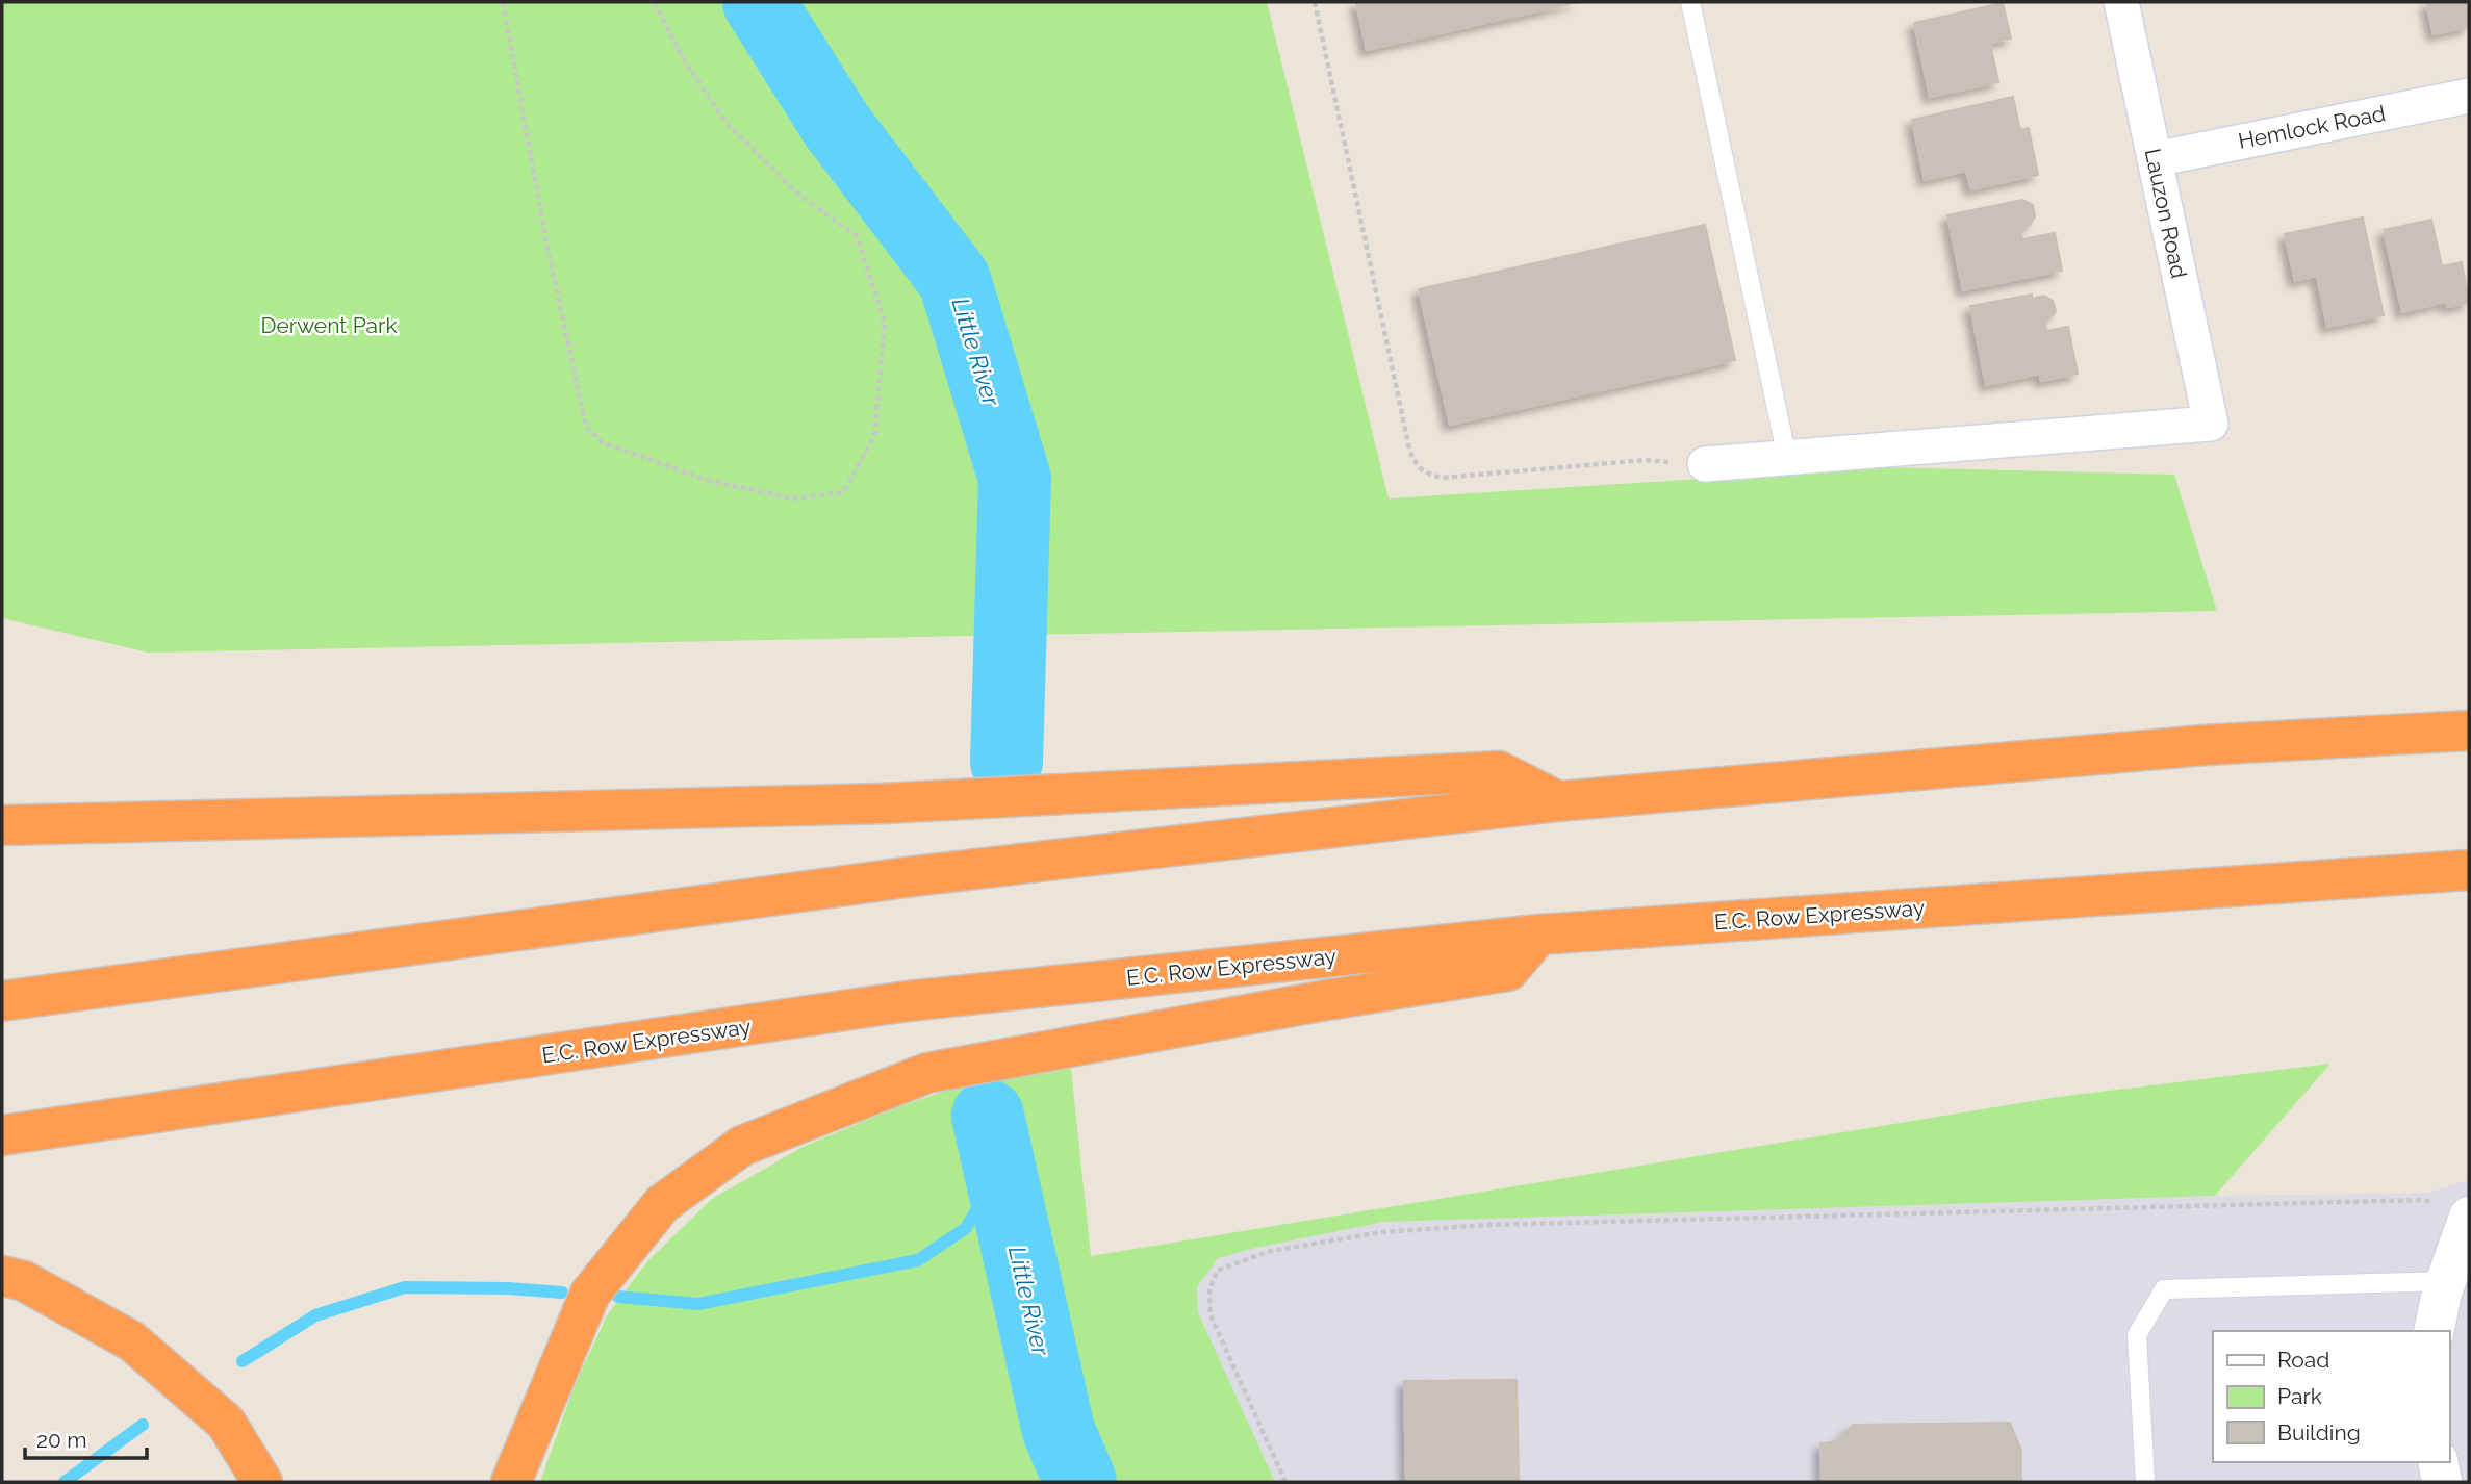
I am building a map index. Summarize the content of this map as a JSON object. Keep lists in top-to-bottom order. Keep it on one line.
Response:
{"streets":{"highway":["E.C. Row Expressway"],"street":["Hemlock Road","Lauzon Road"]},"crossings":[["Hemlock Road","Lauzon Road"]],"water":["Little River"],"parks":["Derwent Park"],"legend":["Road","Park","Building"],"scale_bar":"20 m"}
